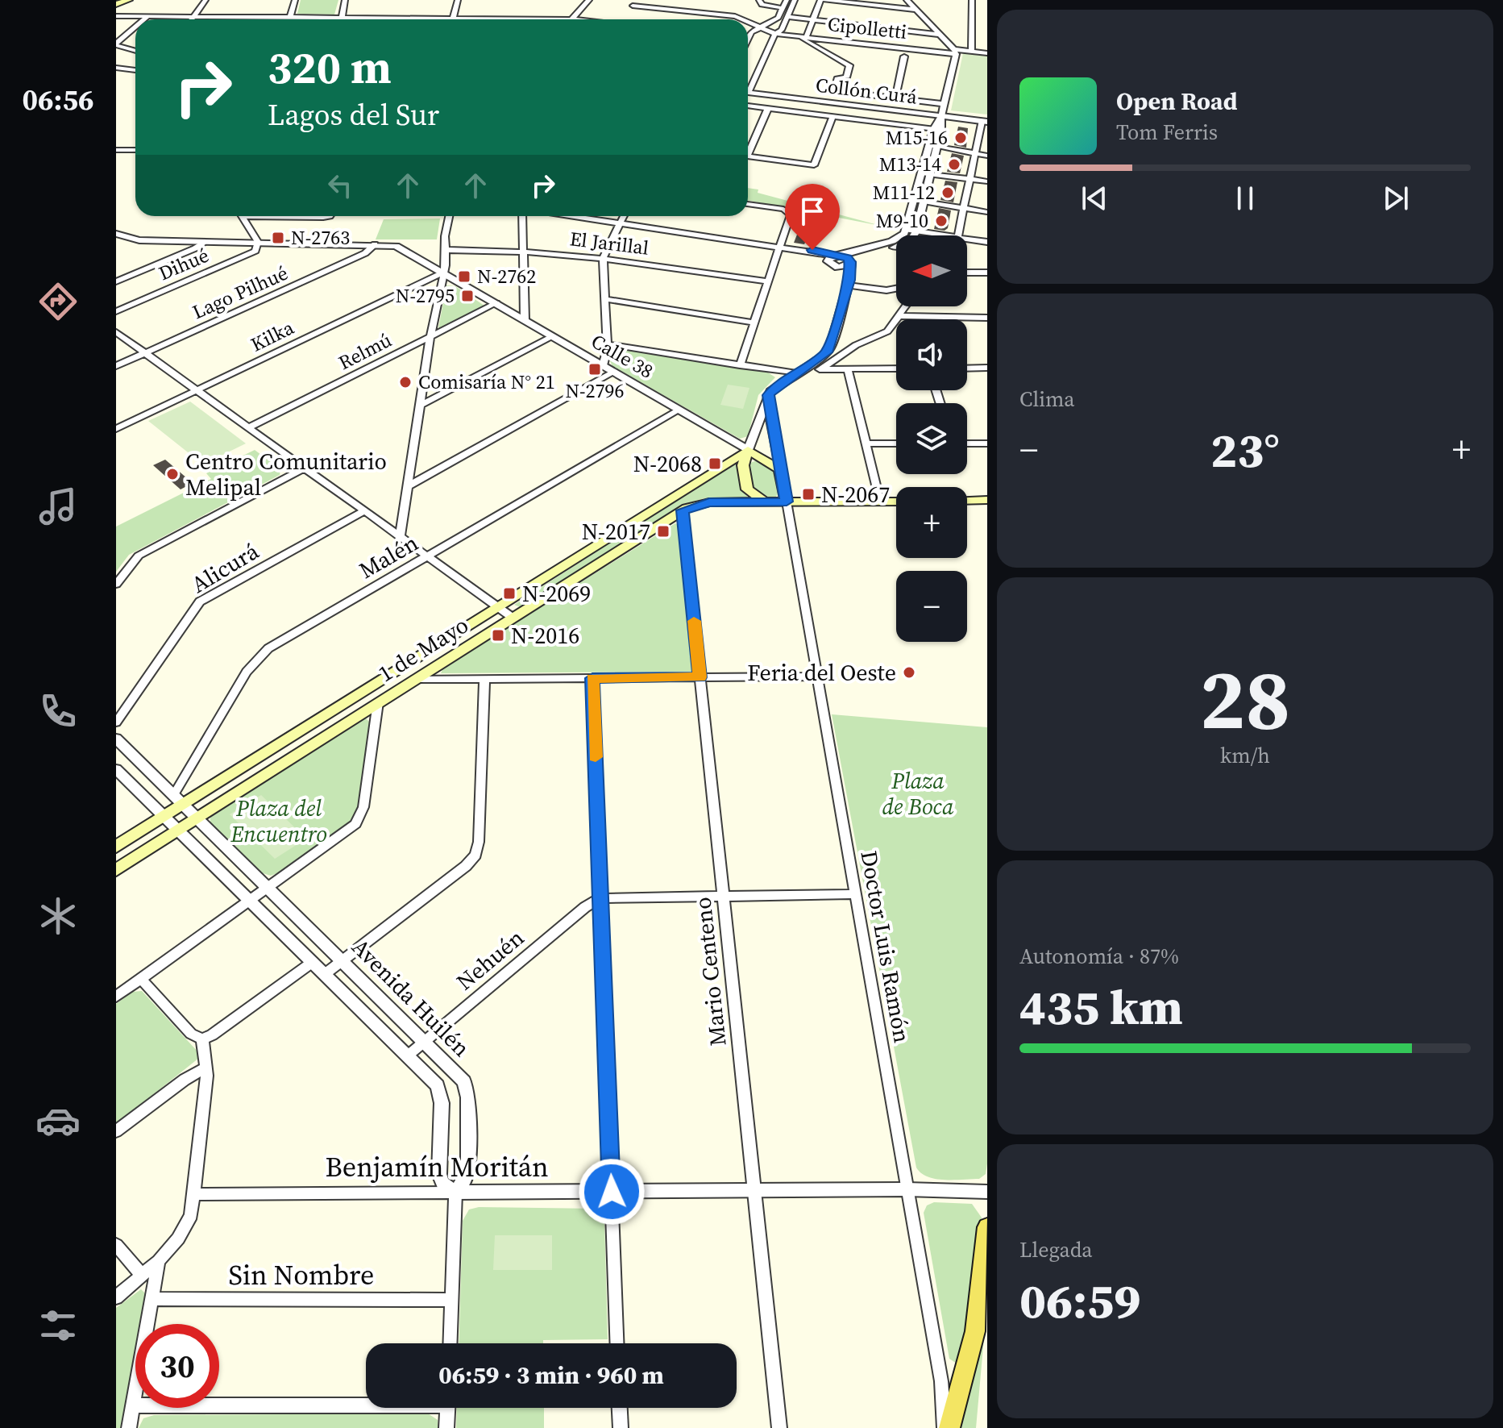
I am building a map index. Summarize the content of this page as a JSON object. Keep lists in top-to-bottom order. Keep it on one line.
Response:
{"streets":{"main road":["Calle 38","1 de Mayo","Doctor Luis Ramón"],"street":["Cipolletti","Collón Curá","El Jarillal","Dihué","Lago Pilhué","Kilka","Relmú","Malén","Alicurá","Nehuén","Mario Centeno","Avenida Huilén","Benjamín Moritán","Sin Nombre"]},"crossings":[["Kilka","Calle 38"],["Relmú","Calle 38"],["Calle 38","Malén"],["Calle 38","1 de Mayo"],["Calle 38","Doctor Luis Ramón"],["Malén","1 de Mayo"],["Malén","Avenida Huilén"],["1 de Mayo","Doctor Luis Ramón"],["1 de Mayo","Mario Centeno"],["1 de Mayo","Avenida Huilén"],["Doctor Luis Ramón","Benjamín Moritán"],["Nehuén","Avenida Huilén"],["Mario Centeno","Benjamín Moritán"],["Avenida Huilén","Benjamín Moritán"]],"parks":["Plaza de Boca","Plaza del Encuentro"],"places":{"other":["M15-16","M13-14","M11-12","M9-10","Comisaría N° 21","Centro Comunitario Melipal","Feria del Oeste"],"transit":["N-2763","N-2762","N-2795","N-2796","N-2068","N-2067","N-2017","N-2069","N-2016"]},"north":"left","page":{"tabs":"06:56","turn":["320 m","Lagos del Sur"],"song":["Open Road","Tom Ferris"],"map_buttons":["+","−"],"tile":["Clima",["28","km/h"],["Autonomía · 87%","435 km"],["Llegada","06:59"]],"heat":["−","23°","+"],"limit":"30","trip":"06:59 · 3 min · 960 m"}}
